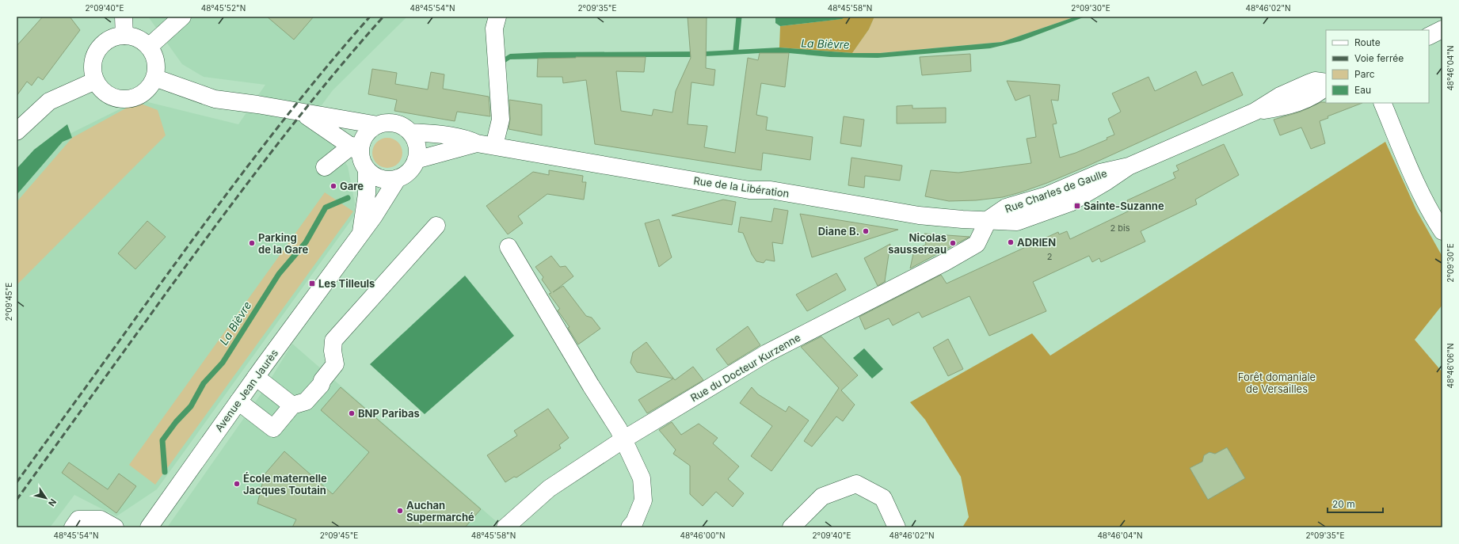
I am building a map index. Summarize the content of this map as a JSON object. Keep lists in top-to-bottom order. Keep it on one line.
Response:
{"streets":{"main road":["Rue de la Libération","Rue Charles de Gaulle","Rue du Docteur Kurzenne","Avenue Jean Jaurès"]},"crossings":[["Rue de la Libération","Rue Charles de Gaulle"],["Rue de la Libération","Rue du Docteur Kurzenne"],["Rue de la Libération","Avenue Jean Jaurès"],["Rue Charles de Gaulle","Rue du Docteur Kurzenne"]],"water":["La Bièvre"],"parks":["Forêt domaniale de Versailles"],"places":{"other":["Gare","Diane B.","ADRIEN","Parking de la Gare","Nicolas saussereau","BNP Paribas","École maternelle Jacques Toutain","Auchan Supermarché"],"transit":["Sainte-Suzanne","Les Tilleuls"]},"house_numbers":["2 bis","2"],"legend":["Route","Voie ferrée","Parc","Eau"],"scale_bar":"20 m","north":"bottom right","coordinates":["2°09'40\"E","48°45'52\"N","48°45'54\"N","2°09'35\"E","48°45'58\"N","2°09'30\"E","48°46'02\"N","48°46'04\"N","2°09'45\"E","48°46'06\"N","48°46'00\"N"]}
